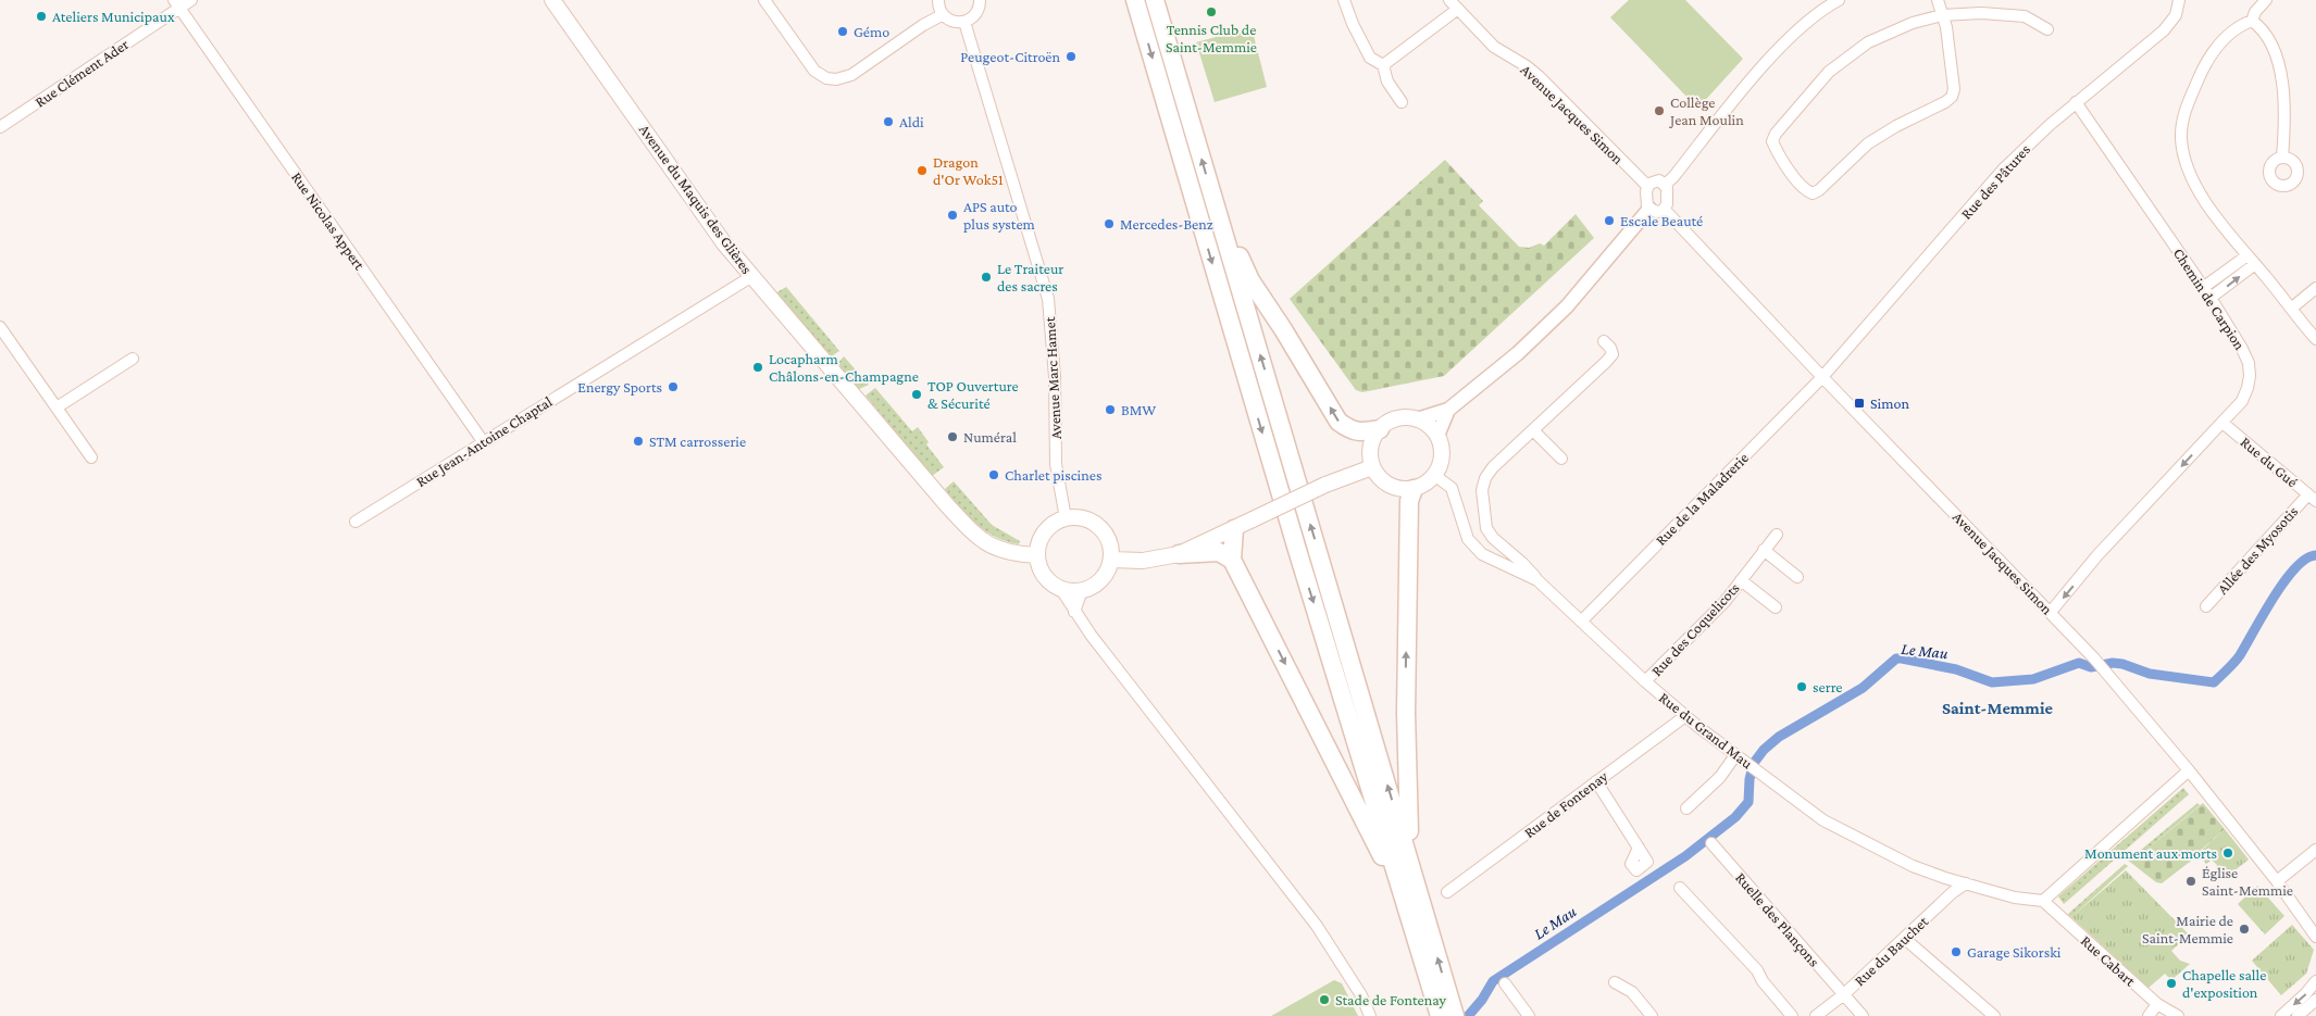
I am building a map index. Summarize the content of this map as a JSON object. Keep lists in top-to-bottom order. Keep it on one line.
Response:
{"streets":{"main road":["Avenue du Maquis des Glières"],"street":["Rue Clément Ader","Avenue Jacques Simon","Rue des Pâtures","Rue Nicolas Appert","Chemin de Carpion","Avenue Marc Hamet","Rue Jean-Antoine Chaptal","Rue du Gué","Rue de la Maladrerie","Allée des Myosotis","Rue des Coquelicots","Rue du Grand Mau","Rue de Fontenay","Ruelle des Plançons","Rue du Bauchet","Rue Cabart"]},"crossings":[["Rue Clément Ader","Rue Nicolas Appert"],["Avenue Jacques Simon","Rue des Pâtures"],["Avenue Jacques Simon","Chemin de Carpion"],["Avenue Jacques Simon","Rue de la Maladrerie"],["Rue des Pâtures","Chemin de Carpion"],["Rue des Pâtures","Rue de la Maladrerie"],["Avenue du Maquis des Glières","Avenue Marc Hamet"],["Avenue du Maquis des Glières","Rue Jean-Antoine Chaptal"],["Rue Nicolas Appert","Rue Jean-Antoine Chaptal"],["Chemin de Carpion","Rue du Gué"],["Rue du Gué","Allée des Myosotis"],["Rue de la Maladrerie","Rue du Grand Mau"],["Rue des Coquelicots","Rue du Grand Mau"],["Rue du Grand Mau","Rue de Fontenay"],["Rue du Grand Mau","Rue du Bauchet"],["Rue du Grand Mau","Rue Cabart"],["Ruelle des Plançons","Rue du Bauchet"]],"one_way":["Chemin de Carpion"],"districts":["Saint-Memmie"],"water":["Le Mau"],"places":{"other":["Tennis Club de Saint-Memmie","Ateliers Municipaux","Gémo","Peugeot-Citroën","Collège Jean Moulin","Aldi","Dragon d'Or Wok51","APS auto plus system","Escale Beauté","Mercedes-Benz","Le Traiteur des sacres","Locapharm Châlons-en-Champagne","Energy Sports","TOP Ouverture & Sécurité","BMW","Numéral","STM carrosserie","Charlet piscines","serre","Monument aux morts","Église Saint-Memmie","Mairie de Saint-Memmie","Garage Sikorski","Chapelle salle d'exposition","Stade de Fontenay"],"transit":["Simon"]}}
